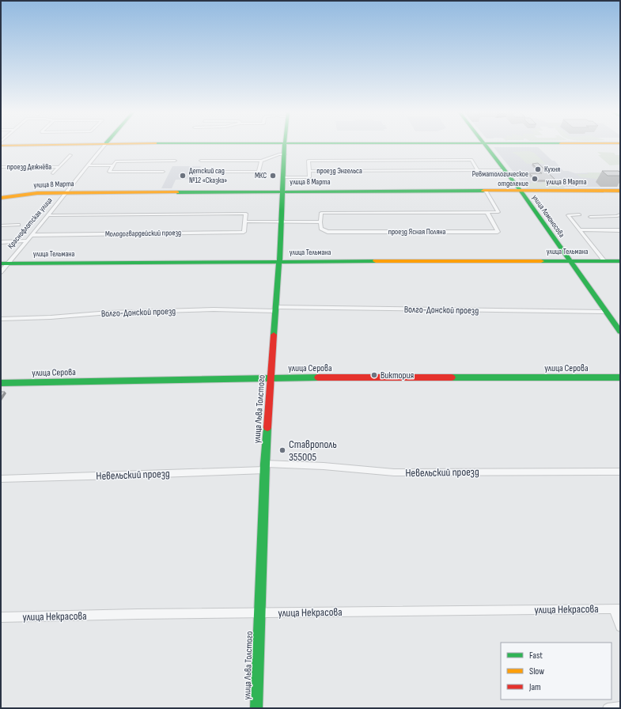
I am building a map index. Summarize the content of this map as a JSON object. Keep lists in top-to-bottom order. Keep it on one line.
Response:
{"streets":{"street":["проезд Дежнёва","проезд Энгельса","улица 8 Марта","улица Ломоносова","Краснофлотская улица","проезд Ясная Поляна","Молодогвардейский проезд","улица Тельмана","Волго-Донской проезд","улица Серова","улица Льва Толстого","Невельский проезд","улица Некрасова"]},"crossings":[["проезд Энгельса","улица Ломоносова"],["улица 8 Марта","улица Ломоносова"],["улица 8 Марта","Краснофлотская улица"],["улица 8 Марта","улица Льва Толстого"],["улица Ломоносова","улица Тельмана"],["улица Ломоносова","Волго-Донской проезд"],["Краснофлотская улица","Молодогвардейский проезд"],["Краснофлотская улица","улица Тельмана"],["улица Тельмана","улица Льва Толстого"],["Волго-Донской проезд","улица Льва Толстого"],["улица Серова","улица Льва Толстого"],["улица Льва Толстого","Невельский проезд"],["улица Льва Толстого","улица Некрасова"]],"places":["Кухня","Детский сад №12 «Сказка»","МКС","Ревматологическое отделение","Виктория","Ставрополь 355005"],"legend":["Fast","Slow","Jam"]}
